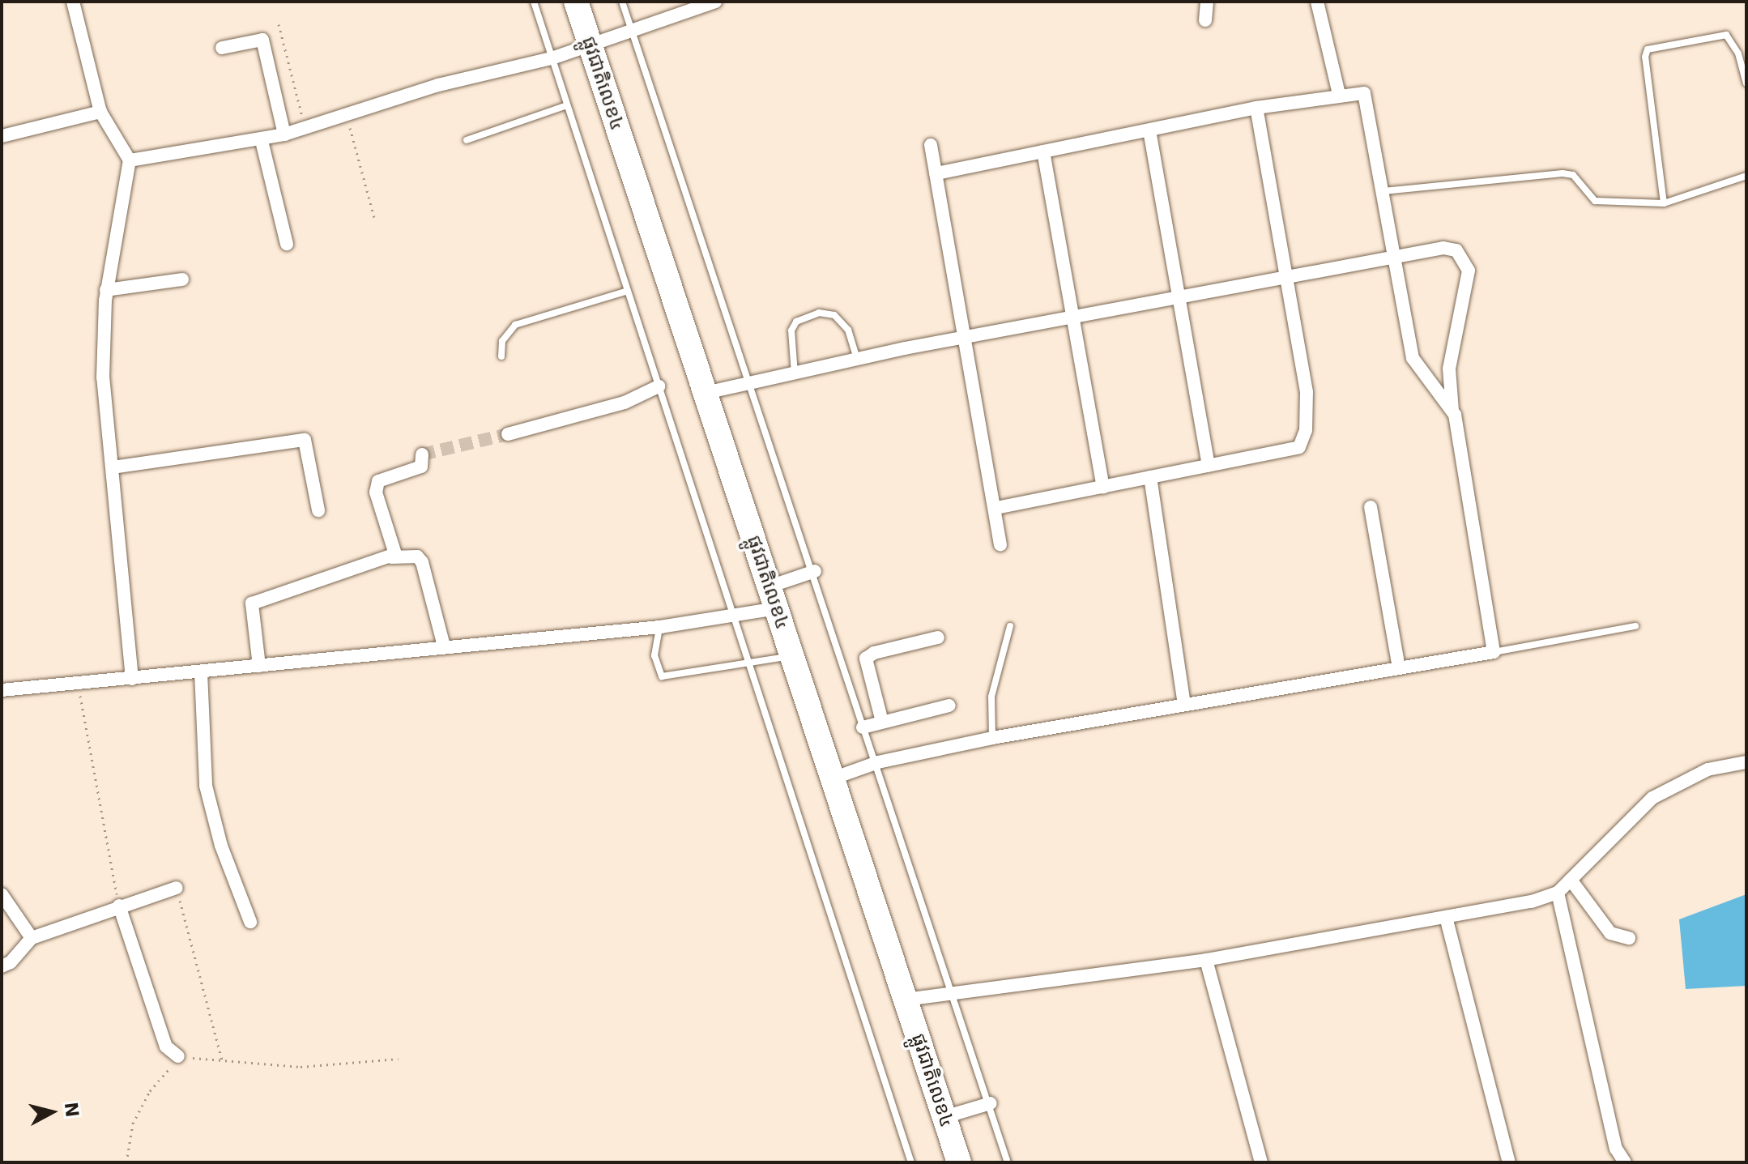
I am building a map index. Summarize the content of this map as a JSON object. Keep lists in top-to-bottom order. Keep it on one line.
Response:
{"streets":{"highway":["ផ្លូវជាតិលេខ៤"]},"north":"right"}
